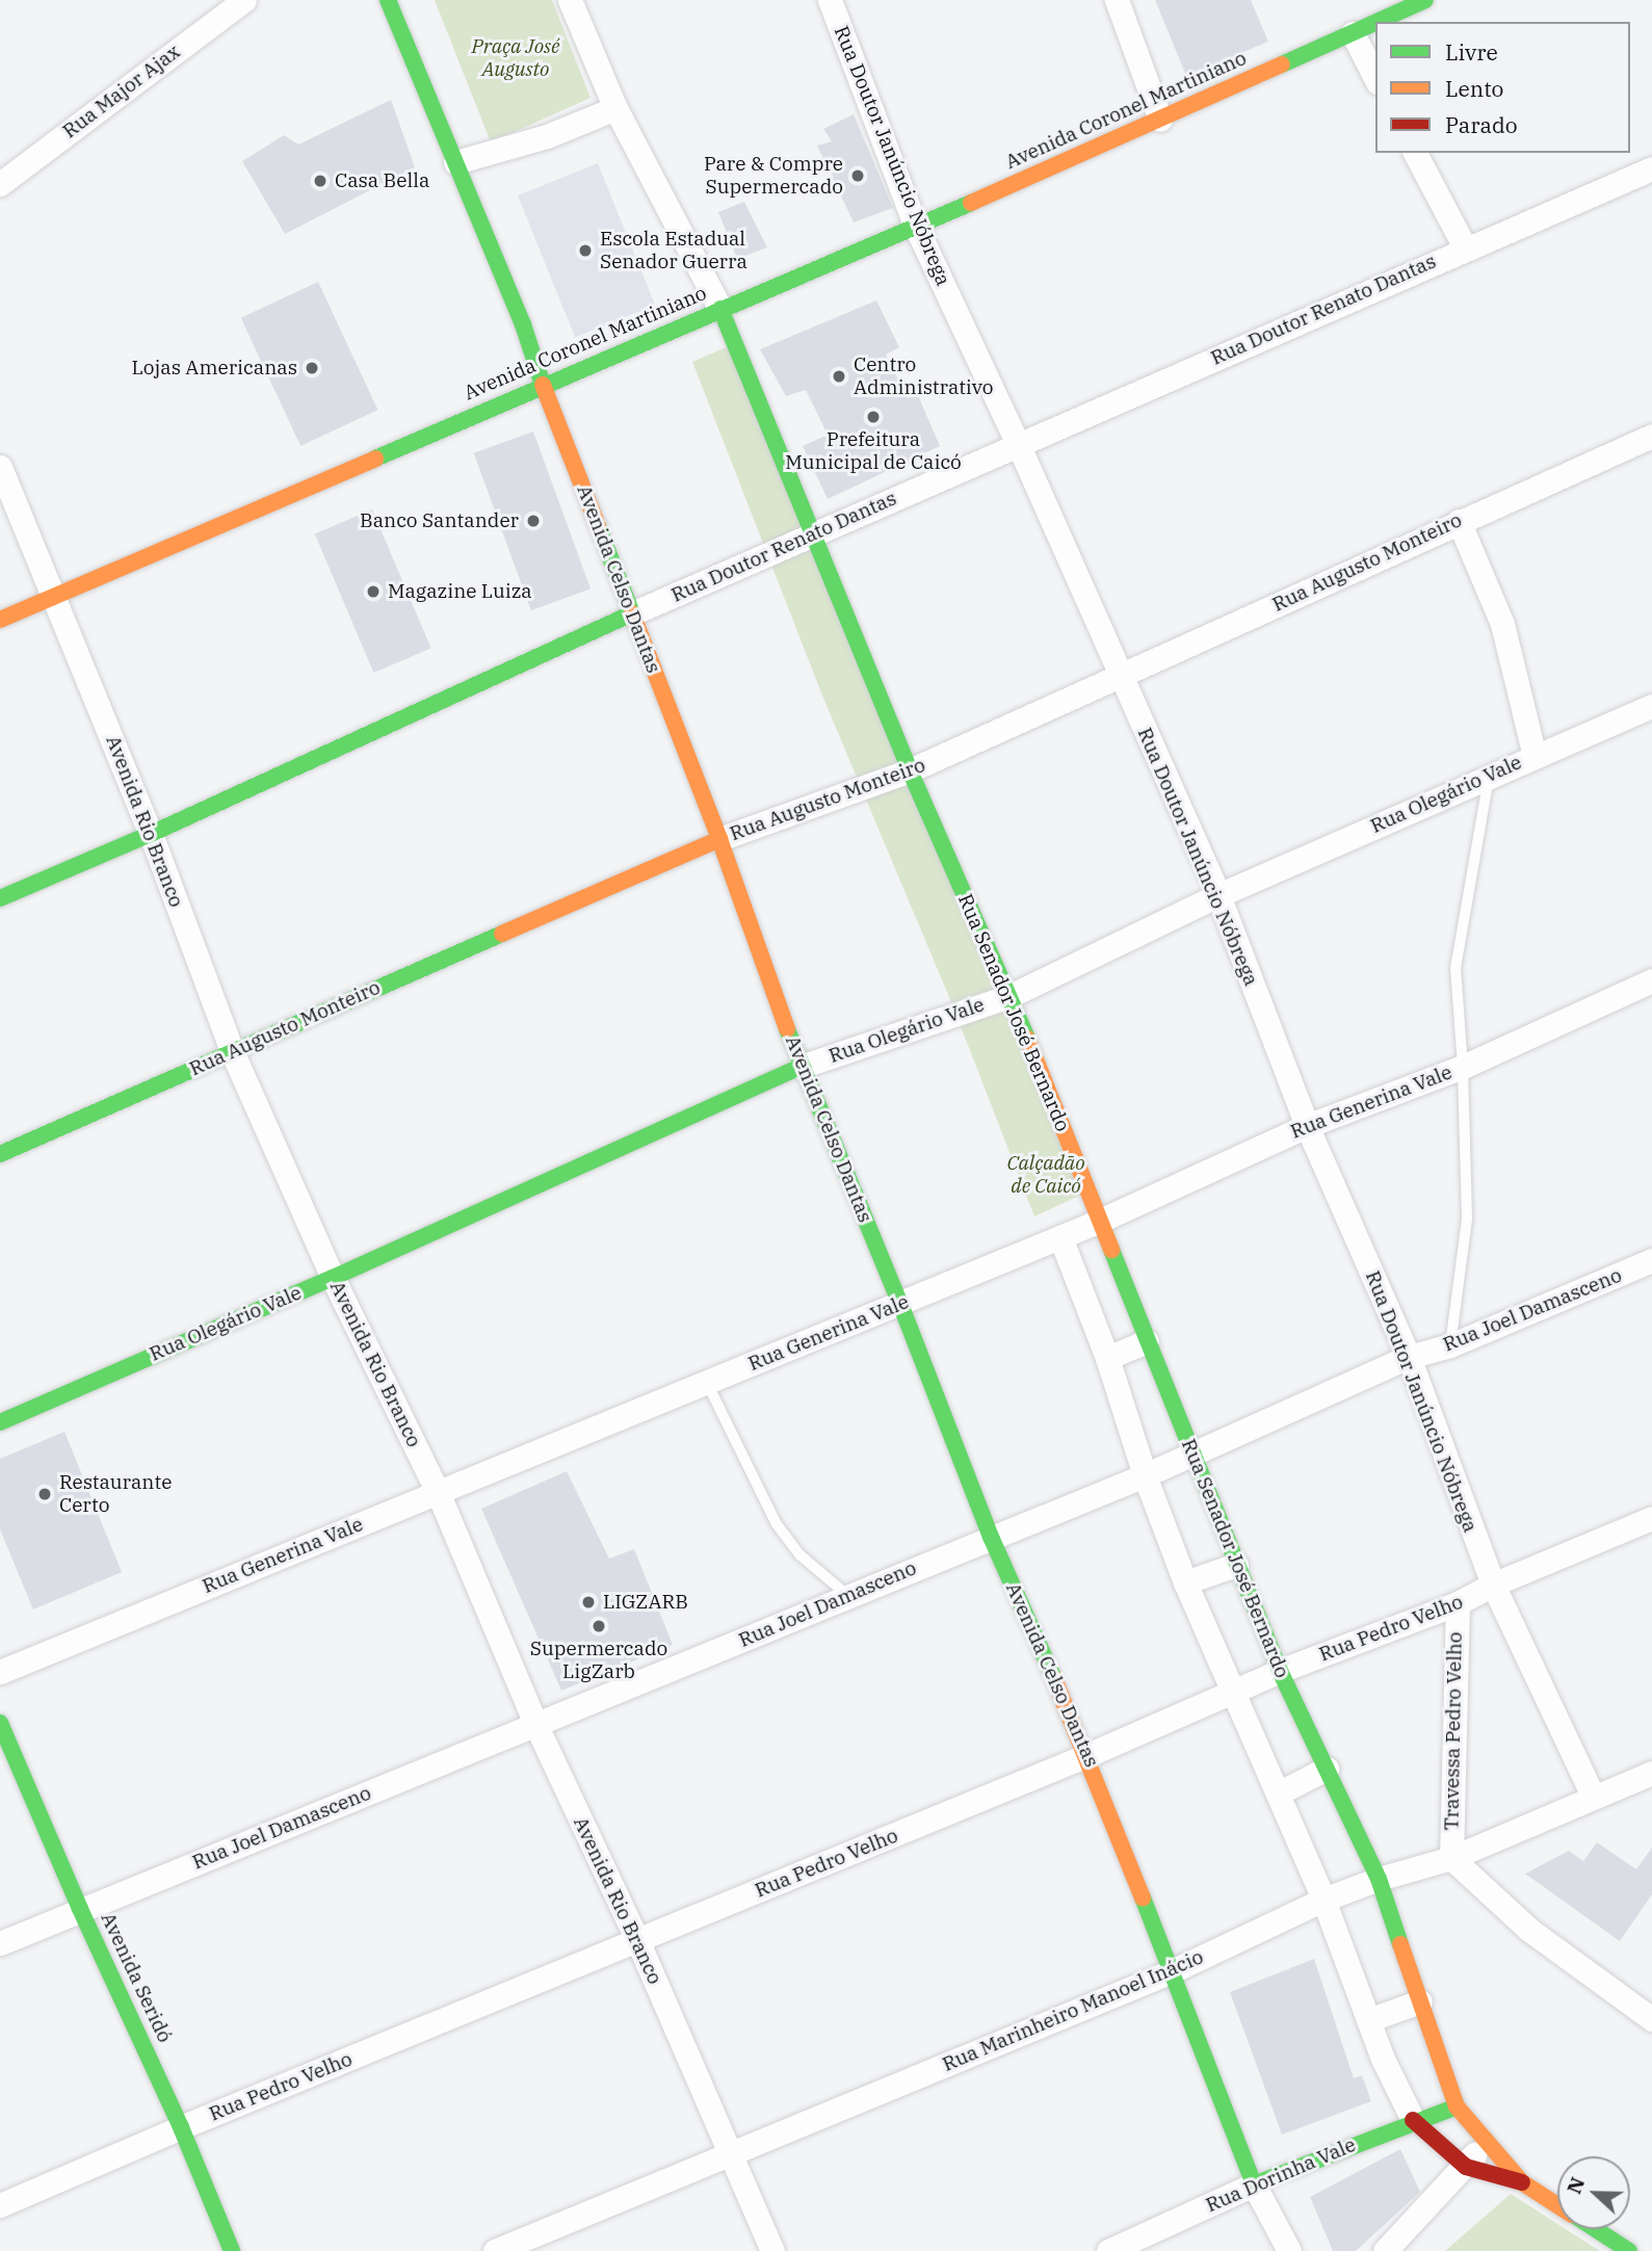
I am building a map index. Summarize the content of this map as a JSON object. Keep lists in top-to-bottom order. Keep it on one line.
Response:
{"streets":{"main road":["Avenida Coronel Martiniano","Rua Doutor Renato Dantas","Rua Augusto Monteiro","Avenida Celso Dantas","Rua Olegário Vale","Rua Senador José Bernardo","Avenida Seridó","Rua Dorinha Vale"],"street":["Rua Major Ajax","Rua Doutor Janúncio Nóbrega","Avenida Rio Branco","Rua Generina Vale","Rua Joel Damasceno","Rua Pedro Velho","Travessa Pedro Velho","Rua Marinheiro Manoel Inácio"]},"crossings":[["Avenida Coronel Martiniano","Rua Doutor Janúncio Nóbrega"],["Avenida Coronel Martiniano","Avenida Celso Dantas"],["Avenida Coronel Martiniano","Avenida Rio Branco"],["Avenida Coronel Martiniano","Rua Senador José Bernardo"],["Rua Doutor Janúncio Nóbrega","Rua Doutor Renato Dantas"],["Rua Doutor Janúncio Nóbrega","Rua Augusto Monteiro"],["Rua Doutor Janúncio Nóbrega","Rua Olegário Vale"],["Rua Doutor Janúncio Nóbrega","Rua Generina Vale"],["Rua Doutor Janúncio Nóbrega","Rua Joel Damasceno"],["Rua Doutor Janúncio Nóbrega","Rua Pedro Velho"],["Rua Doutor Janúncio Nóbrega","Rua Marinheiro Manoel Inácio"],["Rua Doutor Renato Dantas","Avenida Celso Dantas"],["Rua Doutor Renato Dantas","Avenida Rio Branco"],["Rua Doutor Renato Dantas","Rua Senador José Bernardo"],["Rua Augusto Monteiro","Avenida Celso Dantas"],["Rua Augusto Monteiro","Avenida Rio Branco"],["Rua Augusto Monteiro","Rua Senador José Bernardo"],["Avenida Celso Dantas","Rua Olegário Vale"],["Avenida Celso Dantas","Rua Generina Vale"],["Avenida Celso Dantas","Rua Joel Damasceno"],["Avenida Celso Dantas","Rua Pedro Velho"],["Avenida Celso Dantas","Rua Marinheiro Manoel Inácio"],["Avenida Celso Dantas","Rua Dorinha Vale"],["Rua Olegário Vale","Avenida Rio Branco"],["Rua Olegário Vale","Rua Senador José Bernardo"],["Avenida Rio Branco","Rua Generina Vale"],["Avenida Rio Branco","Rua Joel Damasceno"],["Avenida Rio Branco","Rua Pedro Velho"],["Avenida Rio Branco","Rua Marinheiro Manoel Inácio"],["Rua Senador José Bernardo","Rua Generina Vale"],["Rua Senador José Bernardo","Rua Joel Damasceno"],["Rua Senador José Bernardo","Rua Pedro Velho"],["Rua Senador José Bernardo","Rua Marinheiro Manoel Inácio"],["Rua Senador José Bernardo","Rua Dorinha Vale"],["Rua Joel Damasceno","Avenida Seridó"],["Rua Pedro Velho","Travessa Pedro Velho"],["Rua Pedro Velho","Avenida Seridó"],["Travessa Pedro Velho","Rua Marinheiro Manoel Inácio"]],"parks":["Praça José Augusto","Calçadão de Caicó"],"places":["Pare & Compre Supermercado","Casa Bella","Escola Estadual Senador Guerra","Lojas Americanas","Centro Administrativo","Prefeitura Municipal de Caicó","Banco Santander","Magazine Luiza","Restaurante Certo","LIGZARB","Supermercado LigZarb"],"legend":["Livre","Lento","Parado"],"north":"left"}
